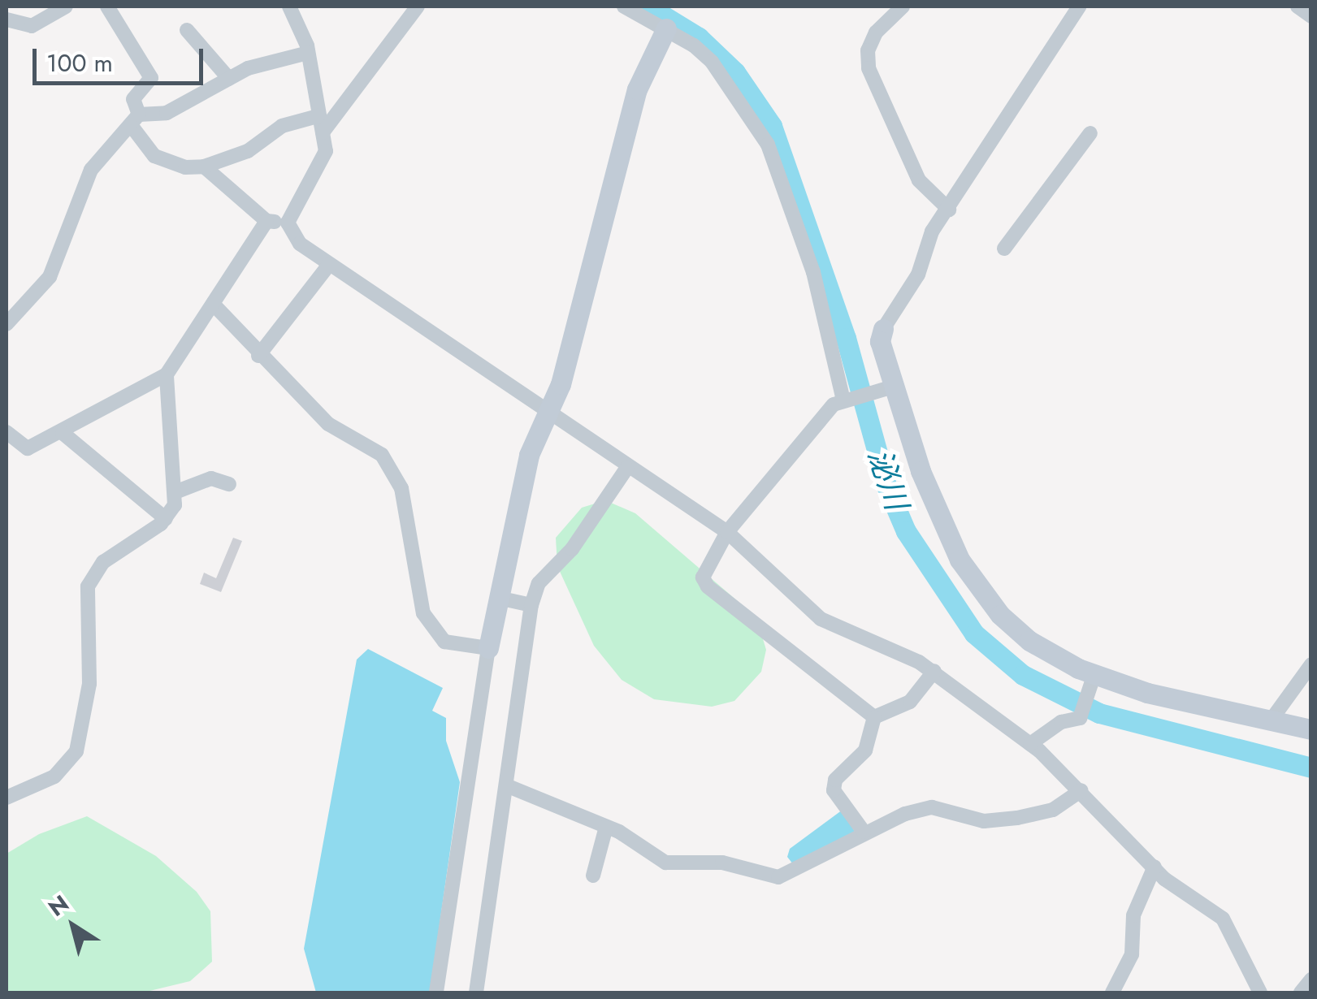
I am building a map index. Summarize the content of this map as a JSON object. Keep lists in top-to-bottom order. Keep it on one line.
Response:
{"water":["泌川"],"scale_bar":"100 m","north":"top left"}
